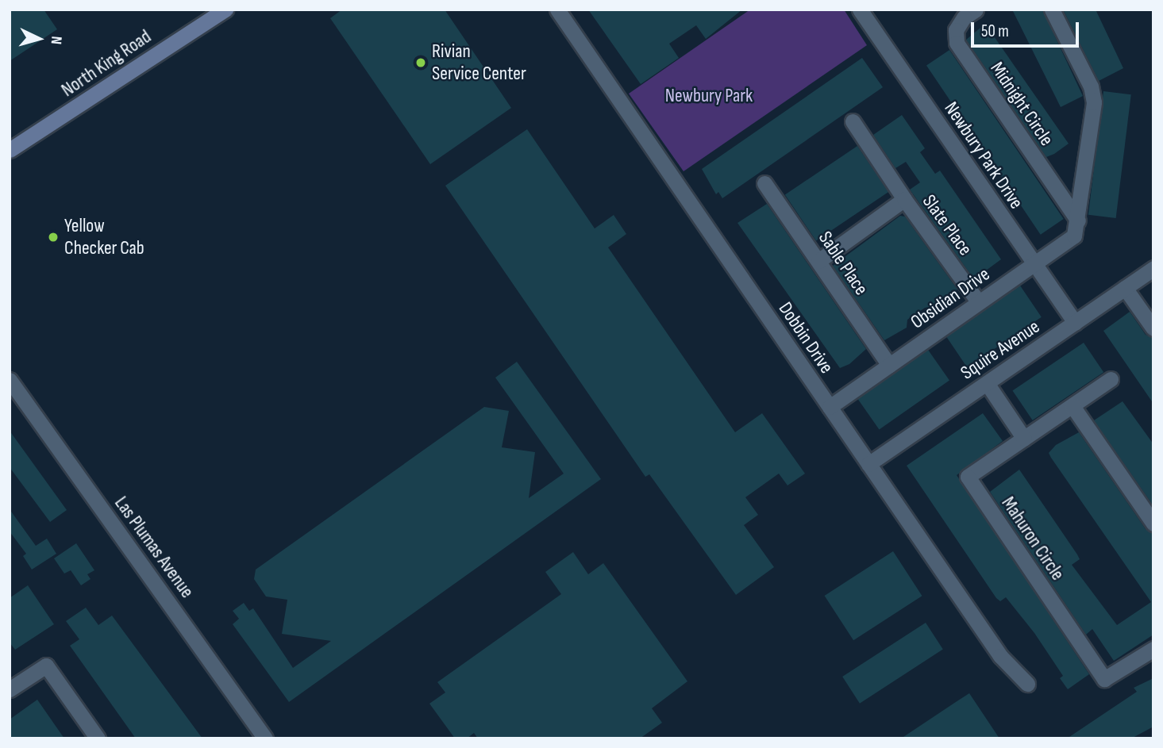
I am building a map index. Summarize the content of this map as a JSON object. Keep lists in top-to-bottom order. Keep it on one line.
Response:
{"streets":{"main road":["North King Road"],"street":["Midnight Circle","Newbury Park Drive","Slate Place","Sable Place","Obsidian Drive","Dobbin Drive","Squire Avenue","Mahuron Circle","Las Plumas Avenue"]},"crossings":[["Newbury Park Drive","Obsidian Drive"],["Newbury Park Drive","Squire Avenue"],["Slate Place","Sable Place"],["Slate Place","Obsidian Drive"],["Sable Place","Obsidian Drive"],["Obsidian Drive","Dobbin Drive"],["Dobbin Drive","Squire Avenue"]],"parks":["Newbury Park"],"places":["Rivian Service Center","Yellow Checker Cab"],"scale_bar":"50 m","north":"right"}
